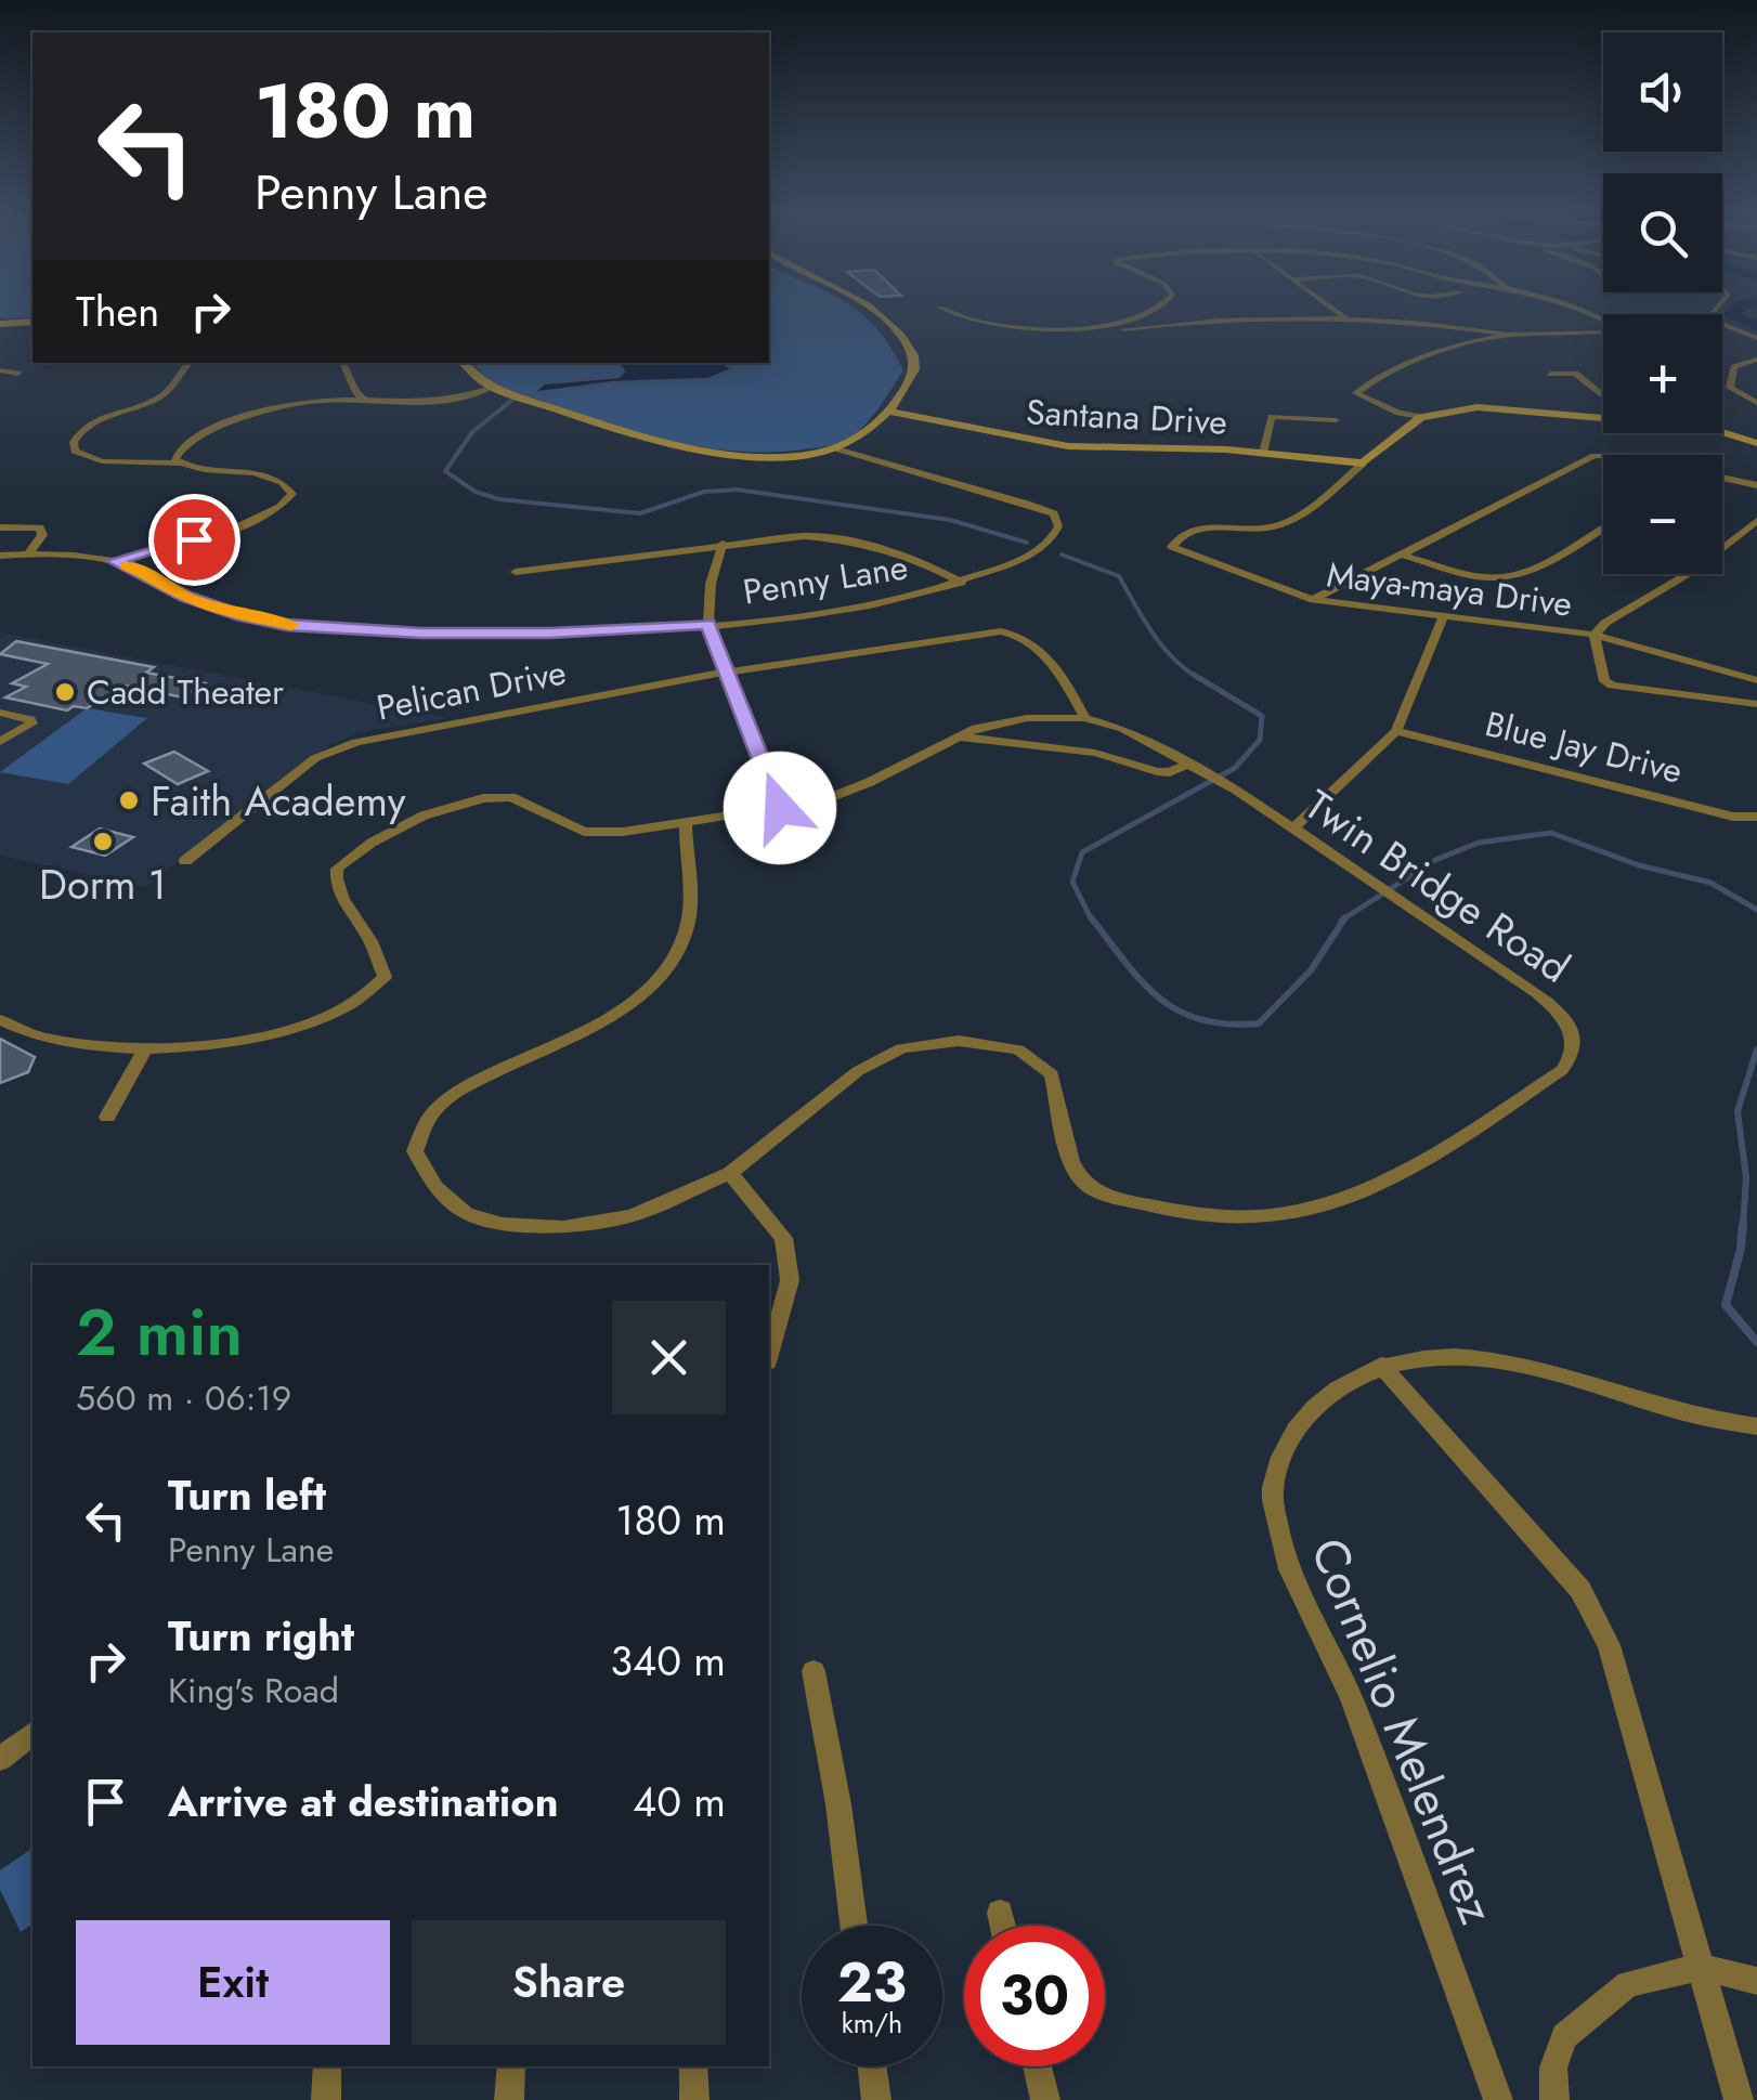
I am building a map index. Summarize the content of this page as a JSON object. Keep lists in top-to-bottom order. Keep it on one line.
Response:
{"streets":{"street":["Santana Drive","Penny Lane","Maya-maya Drive","Pelican Drive","Blue Jay Drive","Twin Bridge Road","Cornelio Melendrez"]},"crossings":[["Santana Drive","Maya-maya Drive"],["Pelican Drive","Twin Bridge Road"]],"places":["Cadd Theater","Faith Academy","Dorm 1"],"page":{"map_buttons":["+","−"],"turn":["180 m","Penny Lane"],"then":"Then","heading":["2 min","560 m · 06:19"],"list":[{"name":"Turn left","note":"Penny Lane","value":"180 m"},{"name":"Turn right","note":"King's Road","value":"340 m"},{"name":"Arrive at destination","value":"40 m"}],"buttons":["Exit","Share"],"speed":"23 km/h","limit":"30"}}
